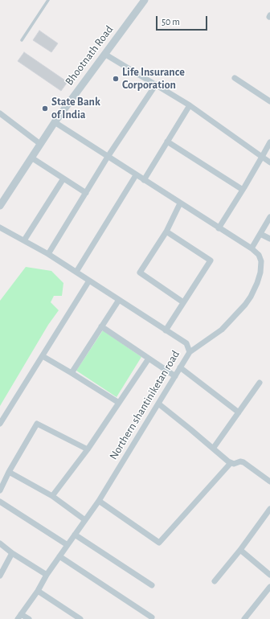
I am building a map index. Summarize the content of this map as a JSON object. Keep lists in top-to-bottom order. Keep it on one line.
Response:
{"streets":{"street":["Bhootnath Road","Northern shantiniketan road"]},"places":["Life Insurance Corporation","State Bank of India"],"scale_bar":"50 m"}
